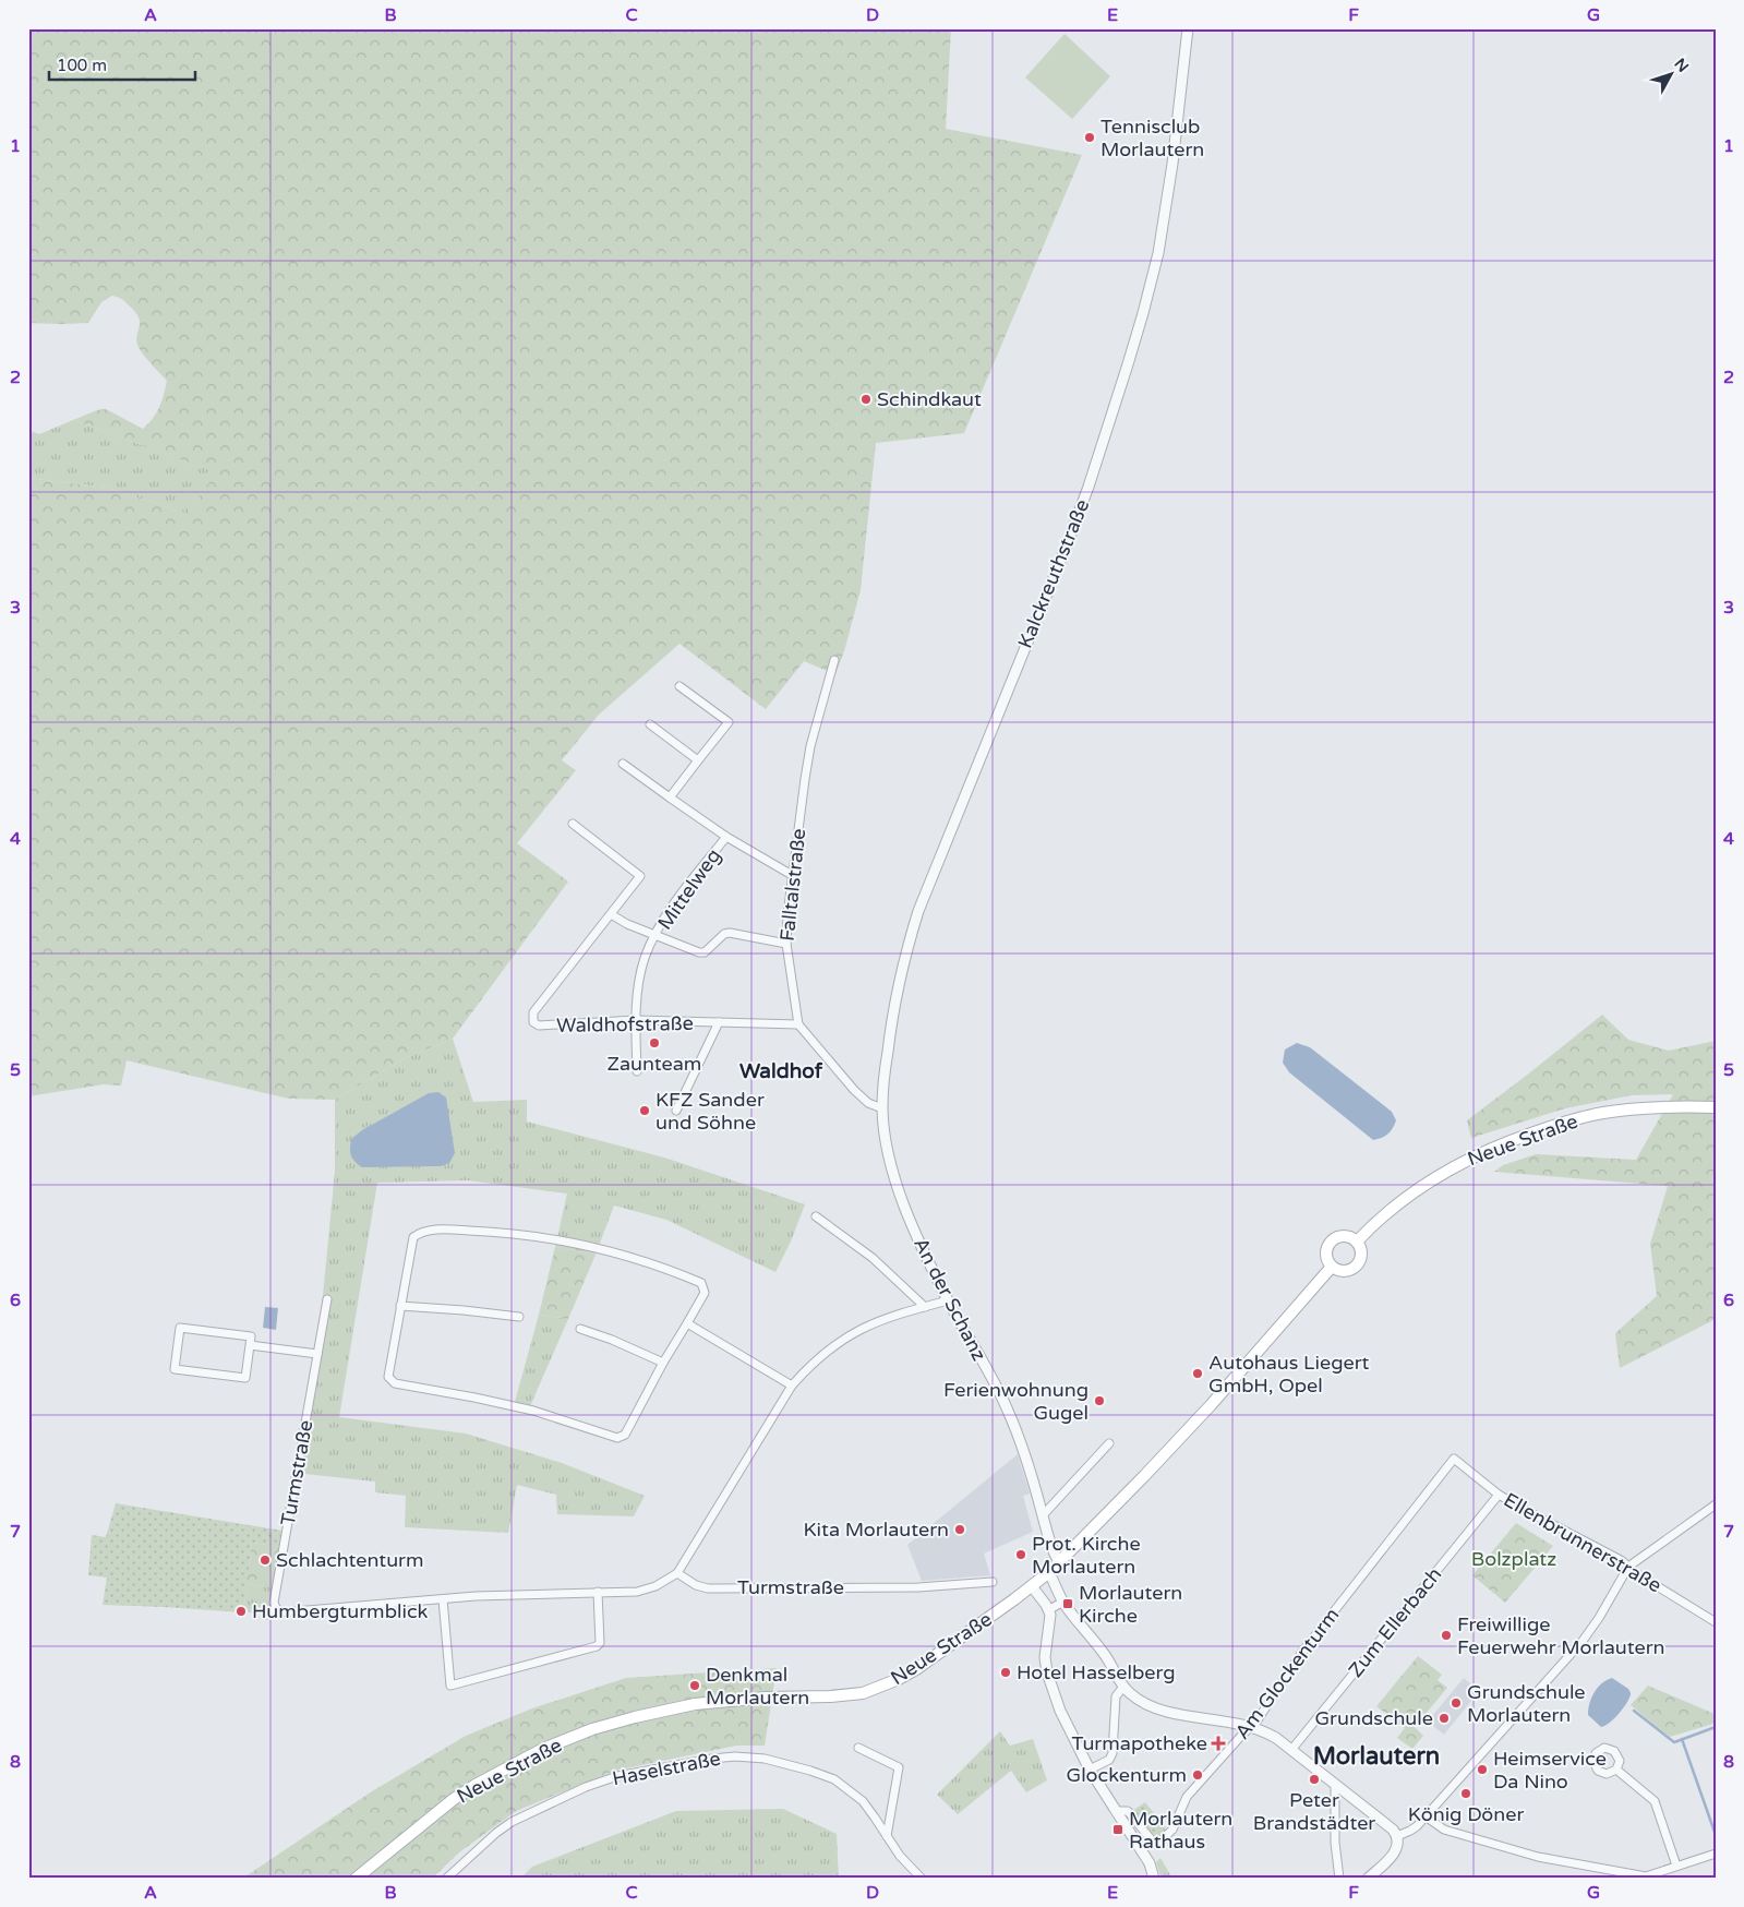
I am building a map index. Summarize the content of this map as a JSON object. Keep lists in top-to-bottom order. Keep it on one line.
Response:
{"streets":{"main road":["Neue Straße"],"street":["Kalckreuthstraße","Falltalstraße","Mittelweg","Waldhofstraße","An der Schanz","Turmstraße","Ellenbrunnerstraße","Zum Ellerbach","Am Glockenturm","Haselstraße"]},"crossings":[["Kalckreuthstraße","An der Schanz"],["Falltalstraße","Waldhofstraße"],["Mittelweg","Waldhofstraße"],["Neue Straße","An der Schanz"],["Ellenbrunnerstraße","Zum Ellerbach"],["Ellenbrunnerstraße","Am Glockenturm"]],"districts":["Waldhof","Morlautern"],"parks":["Bolzplatz"],"places":{"other":["Tennisclub Morlautern","Schindkaut","Zaunteam","KFZ Sander und Söhne","Autohaus Liegert GmbH, Opel","Ferienwohnung Gugel","Kita Morlautern","Prot. Kirche Morlautern","Schlachtenturm","Humbergturmblick","Freiwillige Feuerwehr Morlautern","Hotel Hasselberg","Denkmal Morlautern","Grundschule Morlautern","Grundschule","Heimservice Da Nino","Glockenturm","Peter Brandstädter","König Döner"],"transit":["Morlautern Kirche","Morlautern Rathaus"],"health":["Turmapotheke"]},"scale_bar":"100 m","north":"top right","grid":{"columns":["A","B","C","D","E","F","G"],"rows":["1","2","3","4","5","6","7","8"]}}
